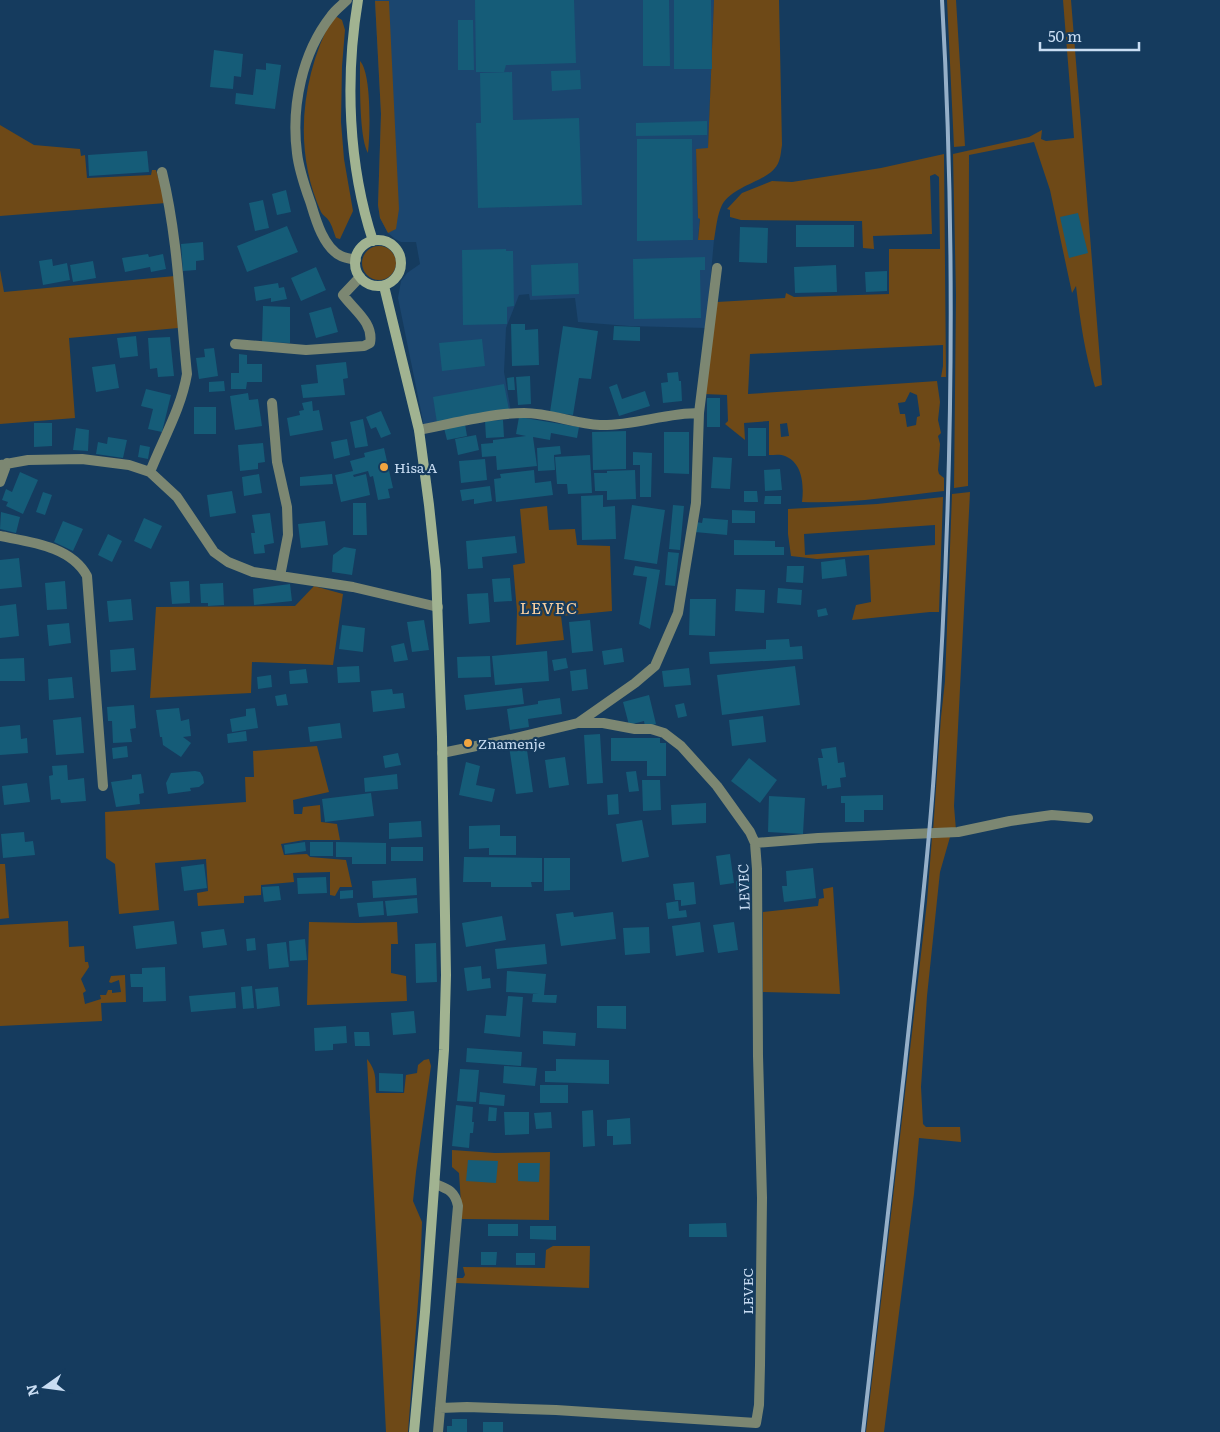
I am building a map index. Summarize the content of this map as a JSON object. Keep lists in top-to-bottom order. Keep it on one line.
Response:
{"streets":{"street":["LEVEC"]},"districts":["LEVEC"],"places":["Hisa A","Znamenje"],"scale_bar":"50 m","north":"left"}
